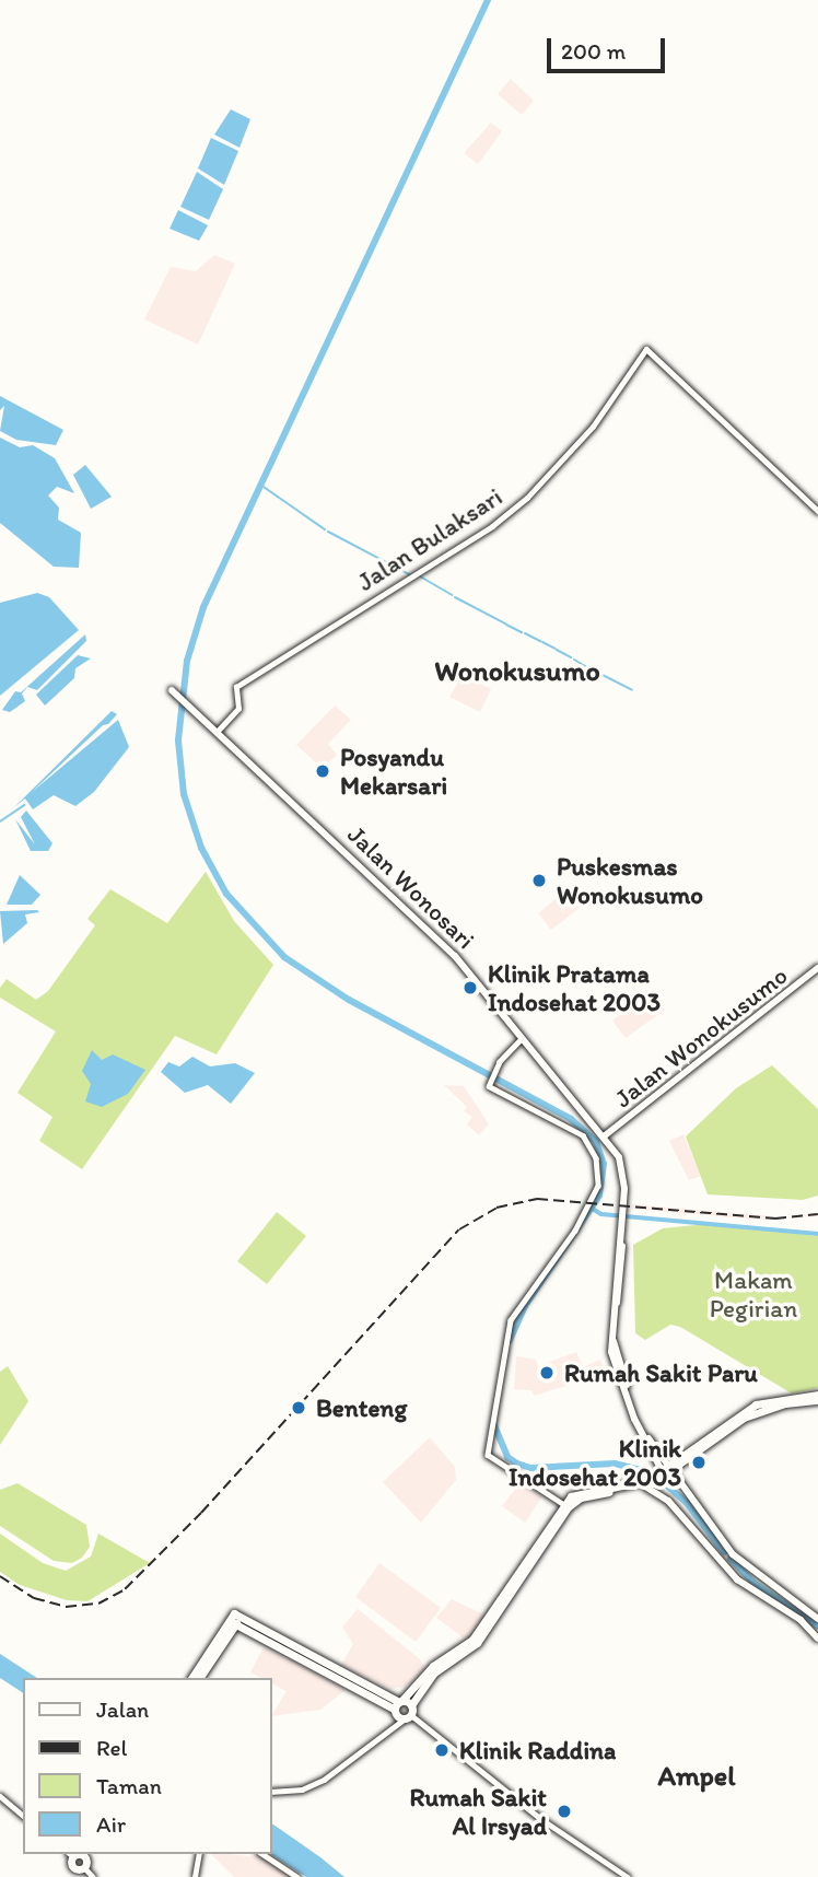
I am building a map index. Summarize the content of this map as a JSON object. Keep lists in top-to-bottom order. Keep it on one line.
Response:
{"streets":{"main road":["Jalan Wonosari","Jalan Wonokusumo"],"street":["Jalan Bulaksari"]},"crossings":[["Jalan Bulaksari","Jalan Wonosari"],["Jalan Wonosari","Jalan Wonokusumo"]],"districts":["Wonokusumo","Ampel"],"parks":["Makam Pegirian"],"places":["Posyandu Mekarsari","Puskesmas Wonokusumo","Klinik Pratama Indosehat 2003","Rumah Sakit Paru","Benteng","Klinik Indosehat 2003","Klinik Raddina","Rumah Sakit Al Irsyad"],"legend":["Jalan","Rel","Taman","Air"],"scale_bar":"200 m"}
